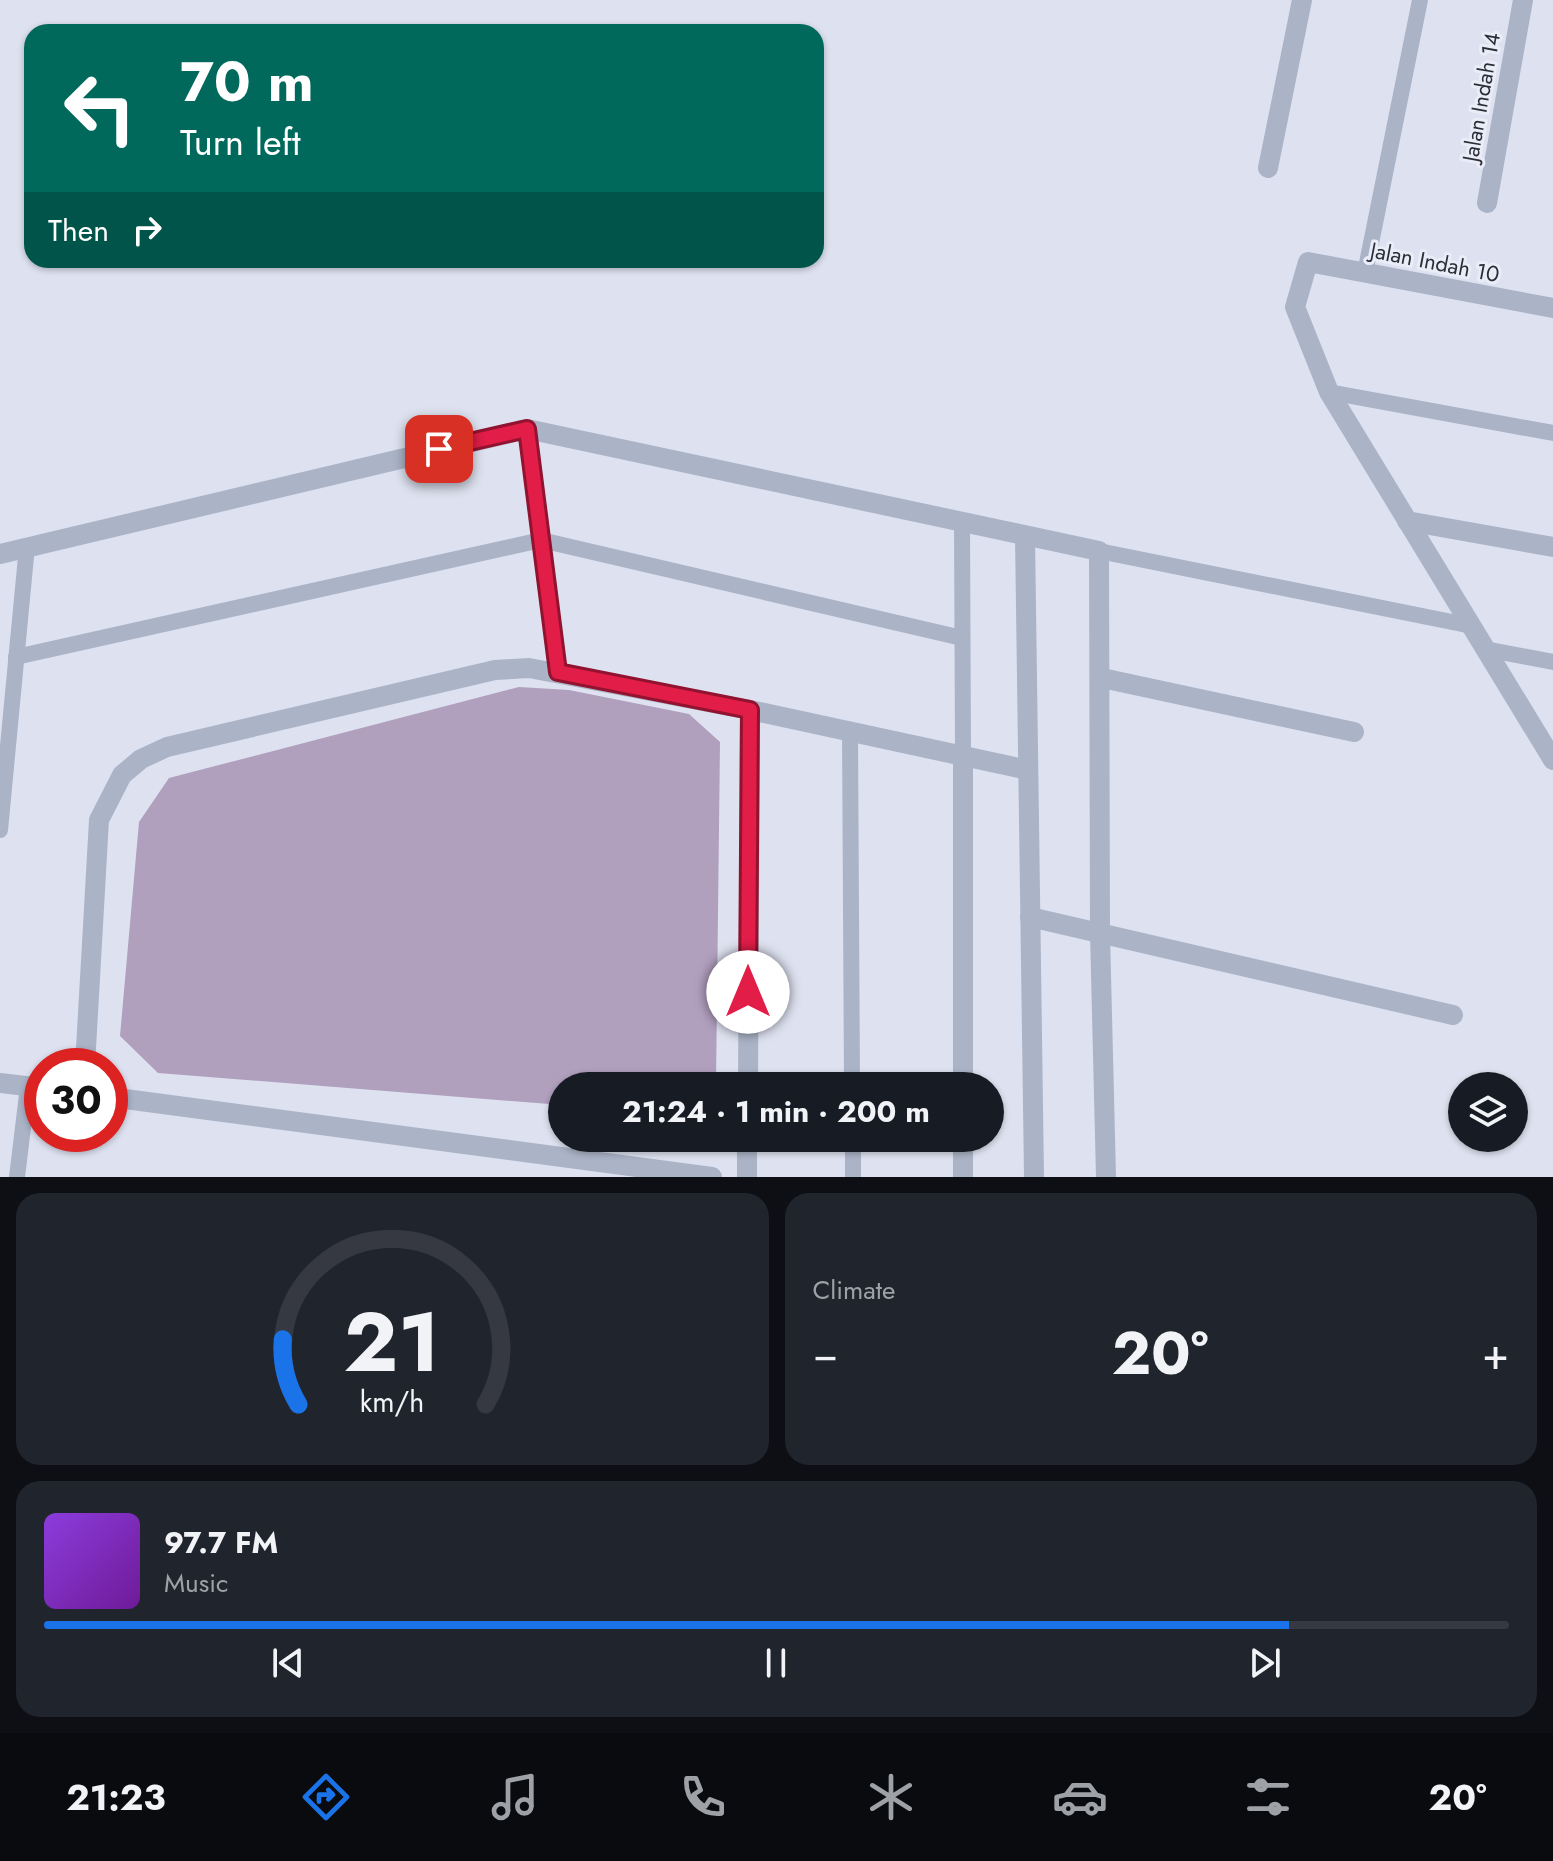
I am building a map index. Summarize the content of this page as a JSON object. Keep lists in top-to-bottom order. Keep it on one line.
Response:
{"streets":{"street":["Jalan Indah 14","Jalan Indah 10"]},"page":{"turn":["70 m","Turn left"],"then":"Then","limit":"30","trip":"21:24 · 1 min · 200 m","tile":"Climate","heat":["−","20°","+"],"song":["97.7 FM","Music"],"tabs":["21:23","20°"],"gauge":["21","km/h"]}}
